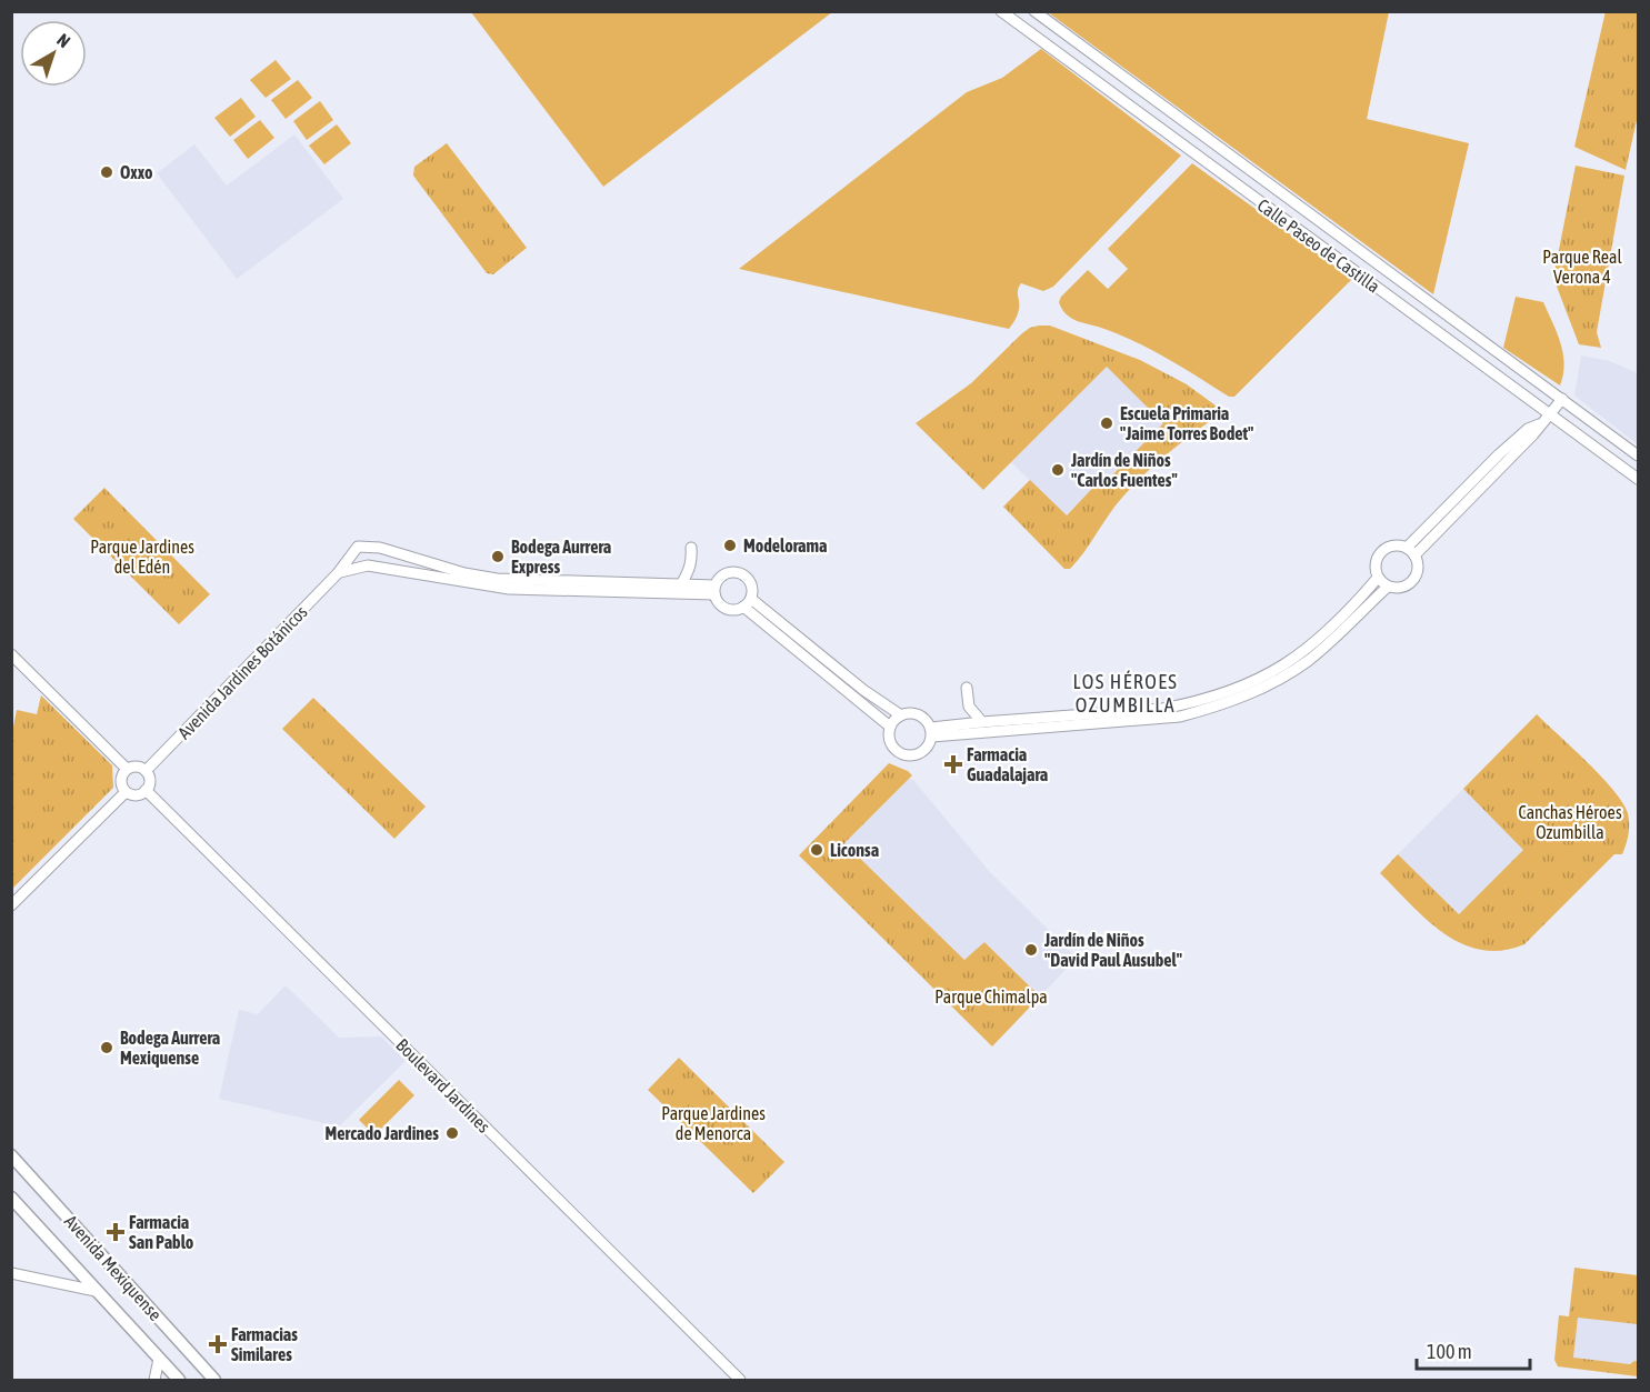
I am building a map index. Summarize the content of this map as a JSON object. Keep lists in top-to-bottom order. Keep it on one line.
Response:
{"streets":{"main road":["Avenida Mexiquense"],"street":["Calle Paseo de Castilla","Avenida Jardines Botánicos","Boulevard Jardines"]},"crossings":[["Avenida Jardines Botánicos","Boulevard Jardines"]],"districts":["LOS HÉROES OZUMBILLA"],"parks":["Parque Real Verona 4","Parque Jardines del Edén","Canchas Héroes Ozumbilla","Parque Chimalpa","Parque Jardines de Menorca"],"places":{"other":["Oxxo","Escuela Primaria \"Jaime Torres Bodet\"","Jardín de Niños \"Carlos Fuentes\"","Modelorama","Bodega Aurrera Express","Liconsa","Jardín de Niños \"David Paul Ausubel\"","Bodega Aurrera Mexiquense","Mercado Jardines"],"health":["Farmacia Guadalajara","Farmacia San Pablo","Farmacias Similares"]},"scale_bar":"100 m","north":"top right"}
